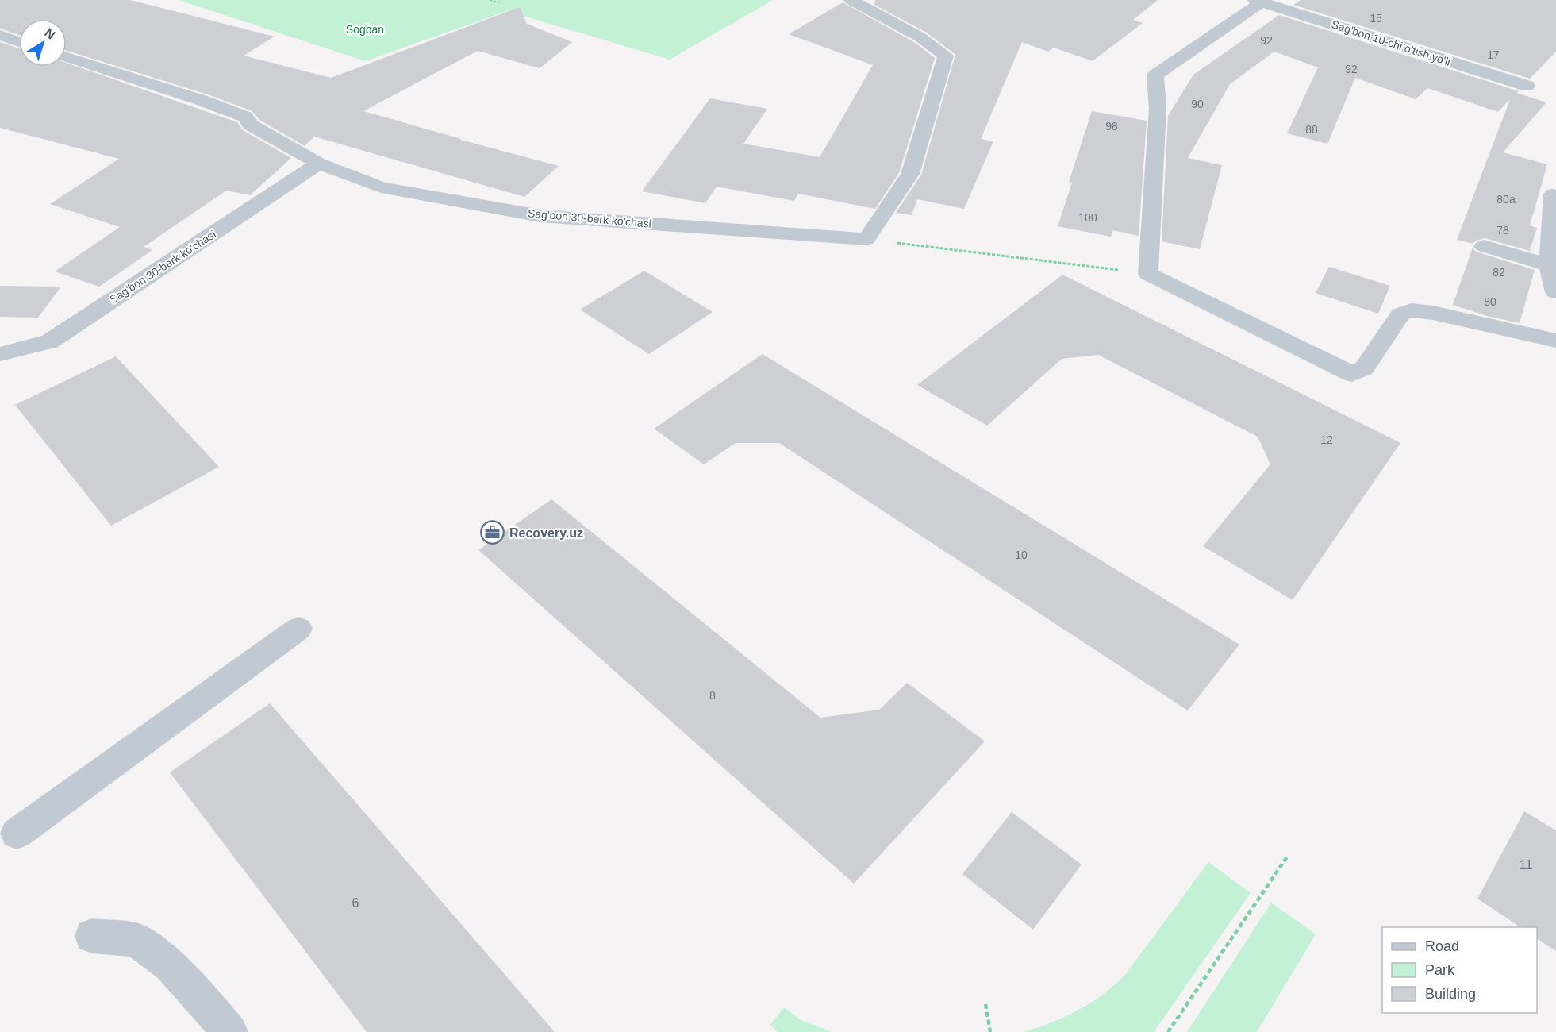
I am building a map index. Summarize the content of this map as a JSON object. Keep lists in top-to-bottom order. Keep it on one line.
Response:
{"streets":{"street":["Sag'bon 10-chi o'tish yo'li","Sag'bon 30-berk ko'chasi"]},"parks":["Sogban"],"places":{"office":["Recovery.uz"]},"house_numbers":["15","92","17","92","90","98","88","80a","100","78","82","80","12","10","8","11","6"],"legend":["Road","Park","Building"],"north":"top right"}
